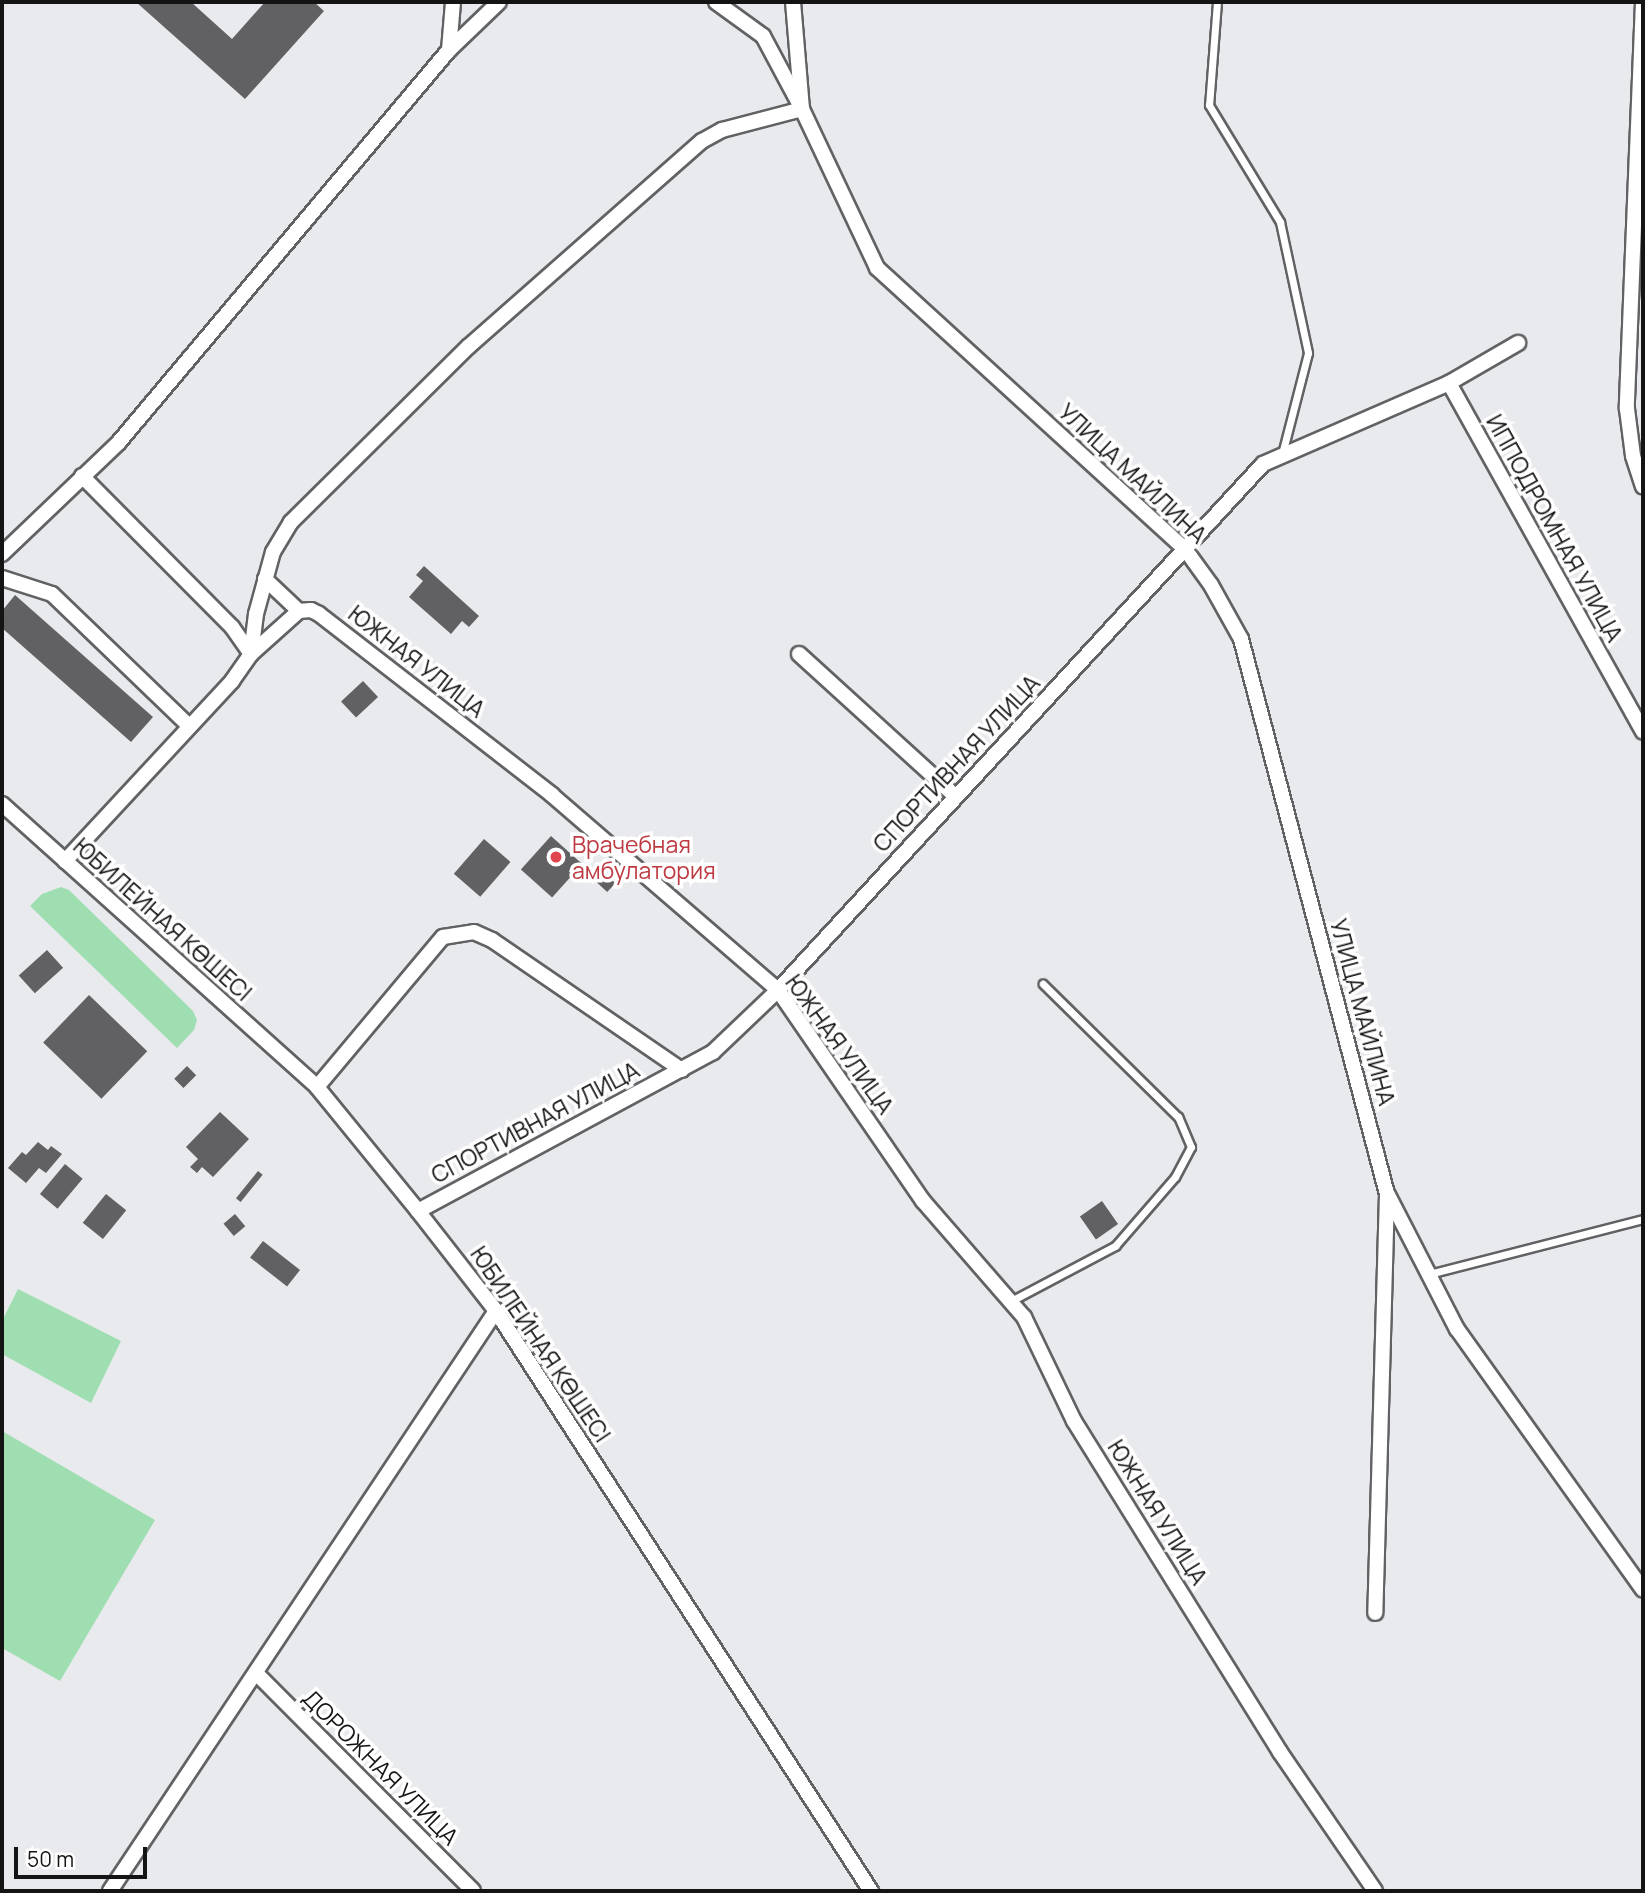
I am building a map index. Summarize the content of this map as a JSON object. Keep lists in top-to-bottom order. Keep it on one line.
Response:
{"streets":{"street":["УЛИЦА МАЙЛИНА","ИППОДРОМНАЯ УЛИЦА","ЮЖНАЯ УЛИЦА","СПОРТИВНАЯ УЛИЦА","ЮБИЛЕЙНАЯ КӨШЕСІ","ДОРОЖНАЯ УЛИЦА"]},"crossings":[["УЛИЦА МАЙЛИНА","СПОРТИВНАЯ УЛИЦА"],["ИППОДРОМНАЯ УЛИЦА","СПОРТИВНАЯ УЛИЦА"],["ЮЖНАЯ УЛИЦА","СПОРТИВНАЯ УЛИЦА"],["СПОРТИВНАЯ УЛИЦА","ЮБИЛЕЙНАЯ КӨШЕСІ"]],"places":["Врачебная амбулатория"],"scale_bar":"50 m"}
